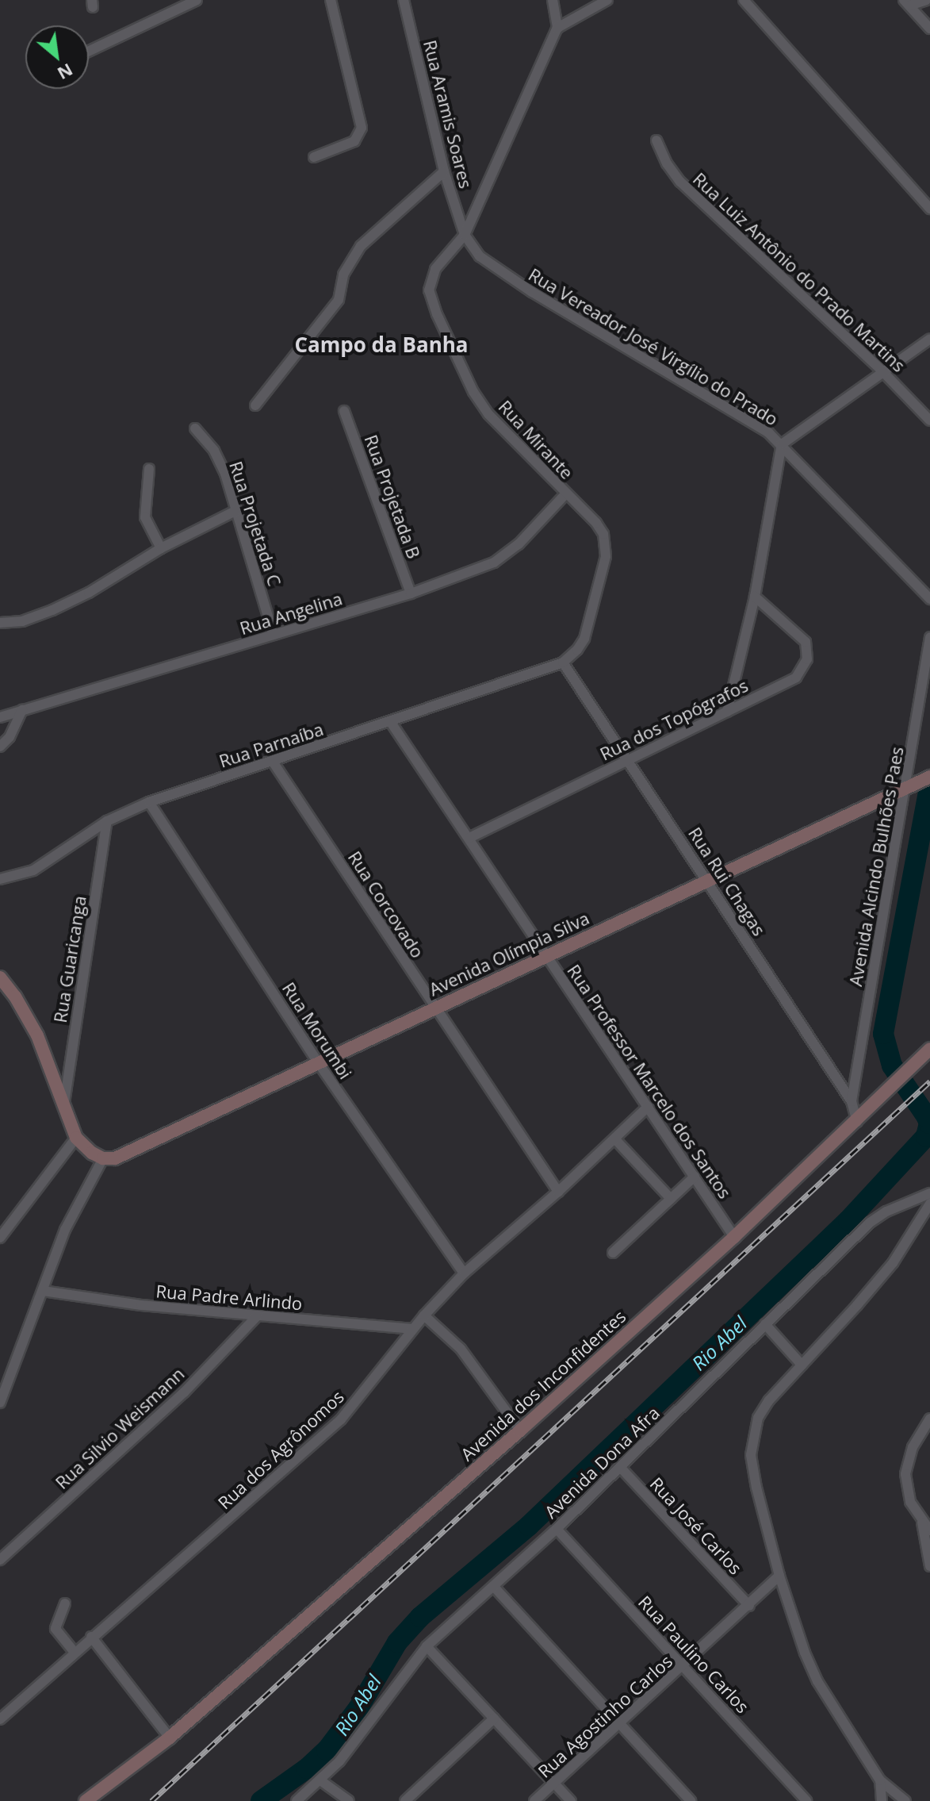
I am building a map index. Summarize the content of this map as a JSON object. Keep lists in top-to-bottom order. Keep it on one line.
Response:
{"streets":{"main road":["Avenida Olímpia Silva","Avenida dos Inconfidentes"],"street":["Rua Aramis Soares","Rua Luiz Antônio do Prado Martins","Rua Vereador José Virgílio do Prado","Rua Mirante","Rua Projetada B","Rua Projetada C","Rua Angelina","Rua dos Topógrafos","Rua Parnaíba","Avenida Alcindo Bulhões Paes","Rua Rui Chagas","Rua Corcovado","Rua Guaricanga","Rua Morumbi","Rua Professor Marcelo dos Santos","Rua Padre Arlindo","Rua Silvio Weismann","Rua dos Agrônomos","Avenida Dona Afra","Rua José Carlos","Rua Paulino Carlos","Rua Agostinho Carlos"]},"crossings":[["Rua Aramis Soares","Rua Vereador José Virgílio do Prado"],["Rua Aramis Soares","Rua Mirante"],["Rua Vereador José Virgílio do Prado","Rua Mirante"],["Rua Mirante","Rua Angelina"],["Rua Mirante","Rua Parnaíba"],["Rua Mirante","Rua Rui Chagas"],["Rua Projetada B","Rua Angelina"],["Rua Projetada C","Rua Angelina"],["Rua dos Topógrafos","Rua Rui Chagas"],["Rua dos Topógrafos","Rua Professor Marcelo dos Santos"],["Rua Parnaíba","Rua Rui Chagas"],["Rua Parnaíba","Rua Corcovado"],["Rua Parnaíba","Rua Guaricanga"],["Rua Parnaíba","Rua Morumbi"],["Rua Parnaíba","Rua Professor Marcelo dos Santos"],["Avenida Alcindo Bulhões Paes","Rua Rui Chagas"],["Avenida Alcindo Bulhões Paes","Avenida Olímpia Silva"],["Rua Rui Chagas","Avenida Olímpia Silva"],["Rua Rui Chagas","Avenida dos Inconfidentes"],["Rua Corcovado","Avenida Olímpia Silva"],["Rua Corcovado","Rua dos Agrônomos"],["Avenida Olímpia Silva","Rua Morumbi"],["Avenida Olímpia Silva","Rua Professor Marcelo dos Santos"],["Rua Morumbi","Rua dos Agrônomos"],["Rua Professor Marcelo dos Santos","Avenida dos Inconfidentes"],["Rua Professor Marcelo dos Santos","Rua dos Agrônomos"],["Rua Padre Arlindo","Rua Silvio Weismann"],["Rua Padre Arlindo","Rua dos Agrônomos"],["Avenida Dona Afra","Rua José Carlos"],["Avenida Dona Afra","Rua Paulino Carlos"],["Rua José Carlos","Rua Agostinho Carlos"],["Rua Paulino Carlos","Rua Agostinho Carlos"]],"districts":["Campo da Banha"],"water":["Rio Abel"],"north":"bottom right"}
